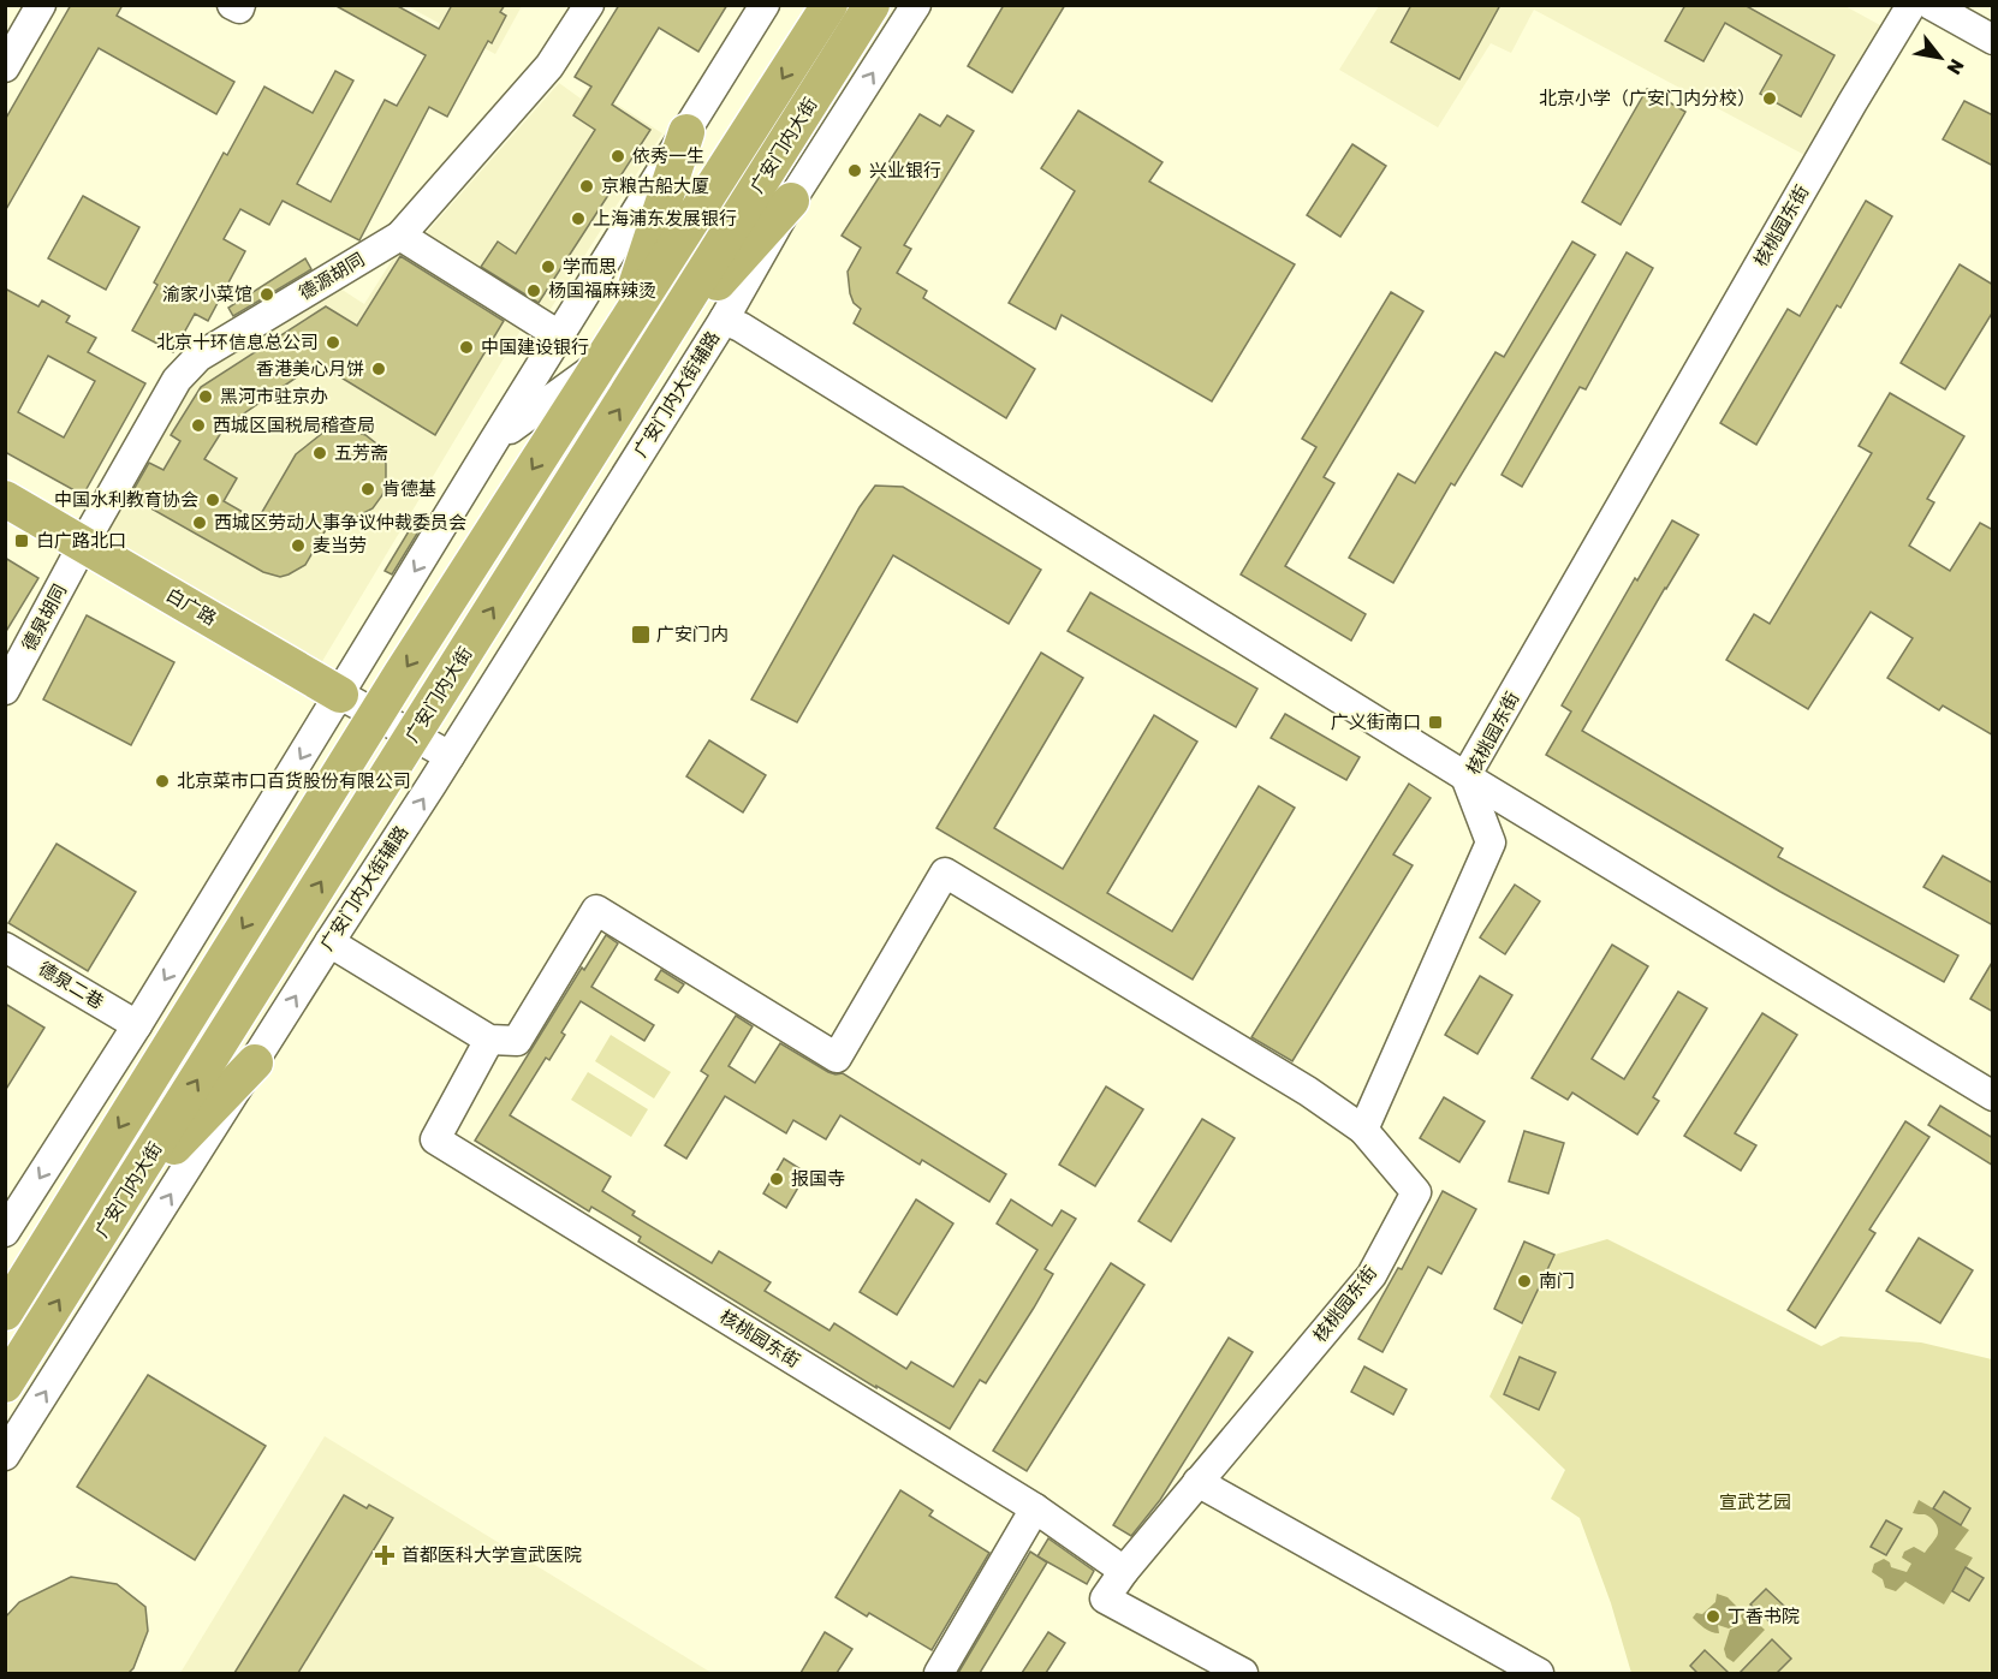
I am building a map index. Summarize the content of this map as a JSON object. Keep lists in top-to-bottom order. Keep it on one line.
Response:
{"streets":{"main road":["广安门内大街","白广路"],"street":["核桃园东街","德源胡同","广安门内大街辅路","德泉胡同","德泉二巷"]},"crossings":[["广安门内大街","广安门内大街辅路"],["广安门内大街","白广路"],["德源胡同","白广路"],["德源胡同","德泉胡同"],["广安门内大街辅路","白广路"],["白广路","德泉胡同"]],"parks":["宣武艺园"],"places":{"other":["北京小学（广安门内分校）","依秀一生","兴业银行","京粮古船大厦","上海浦东发展银行","学而思","杨国福麻辣烫","渝家小菜馆","北京十环信息总公司","中国建设银行","香港美心月饼","黑河市驻京办","西城区国税局稽查局","五芳斋","肯德基","中国水利教育协会","西城区劳动人事争议仲裁委员会","麦当劳","北京菜市口百货股份有限公司","报国寺","南门","丁香书院"],"transit":["白广路北口","广安门内","广义街南口"],"health":["首都医科大学宣武医院"]},"north":"bottom right"}
